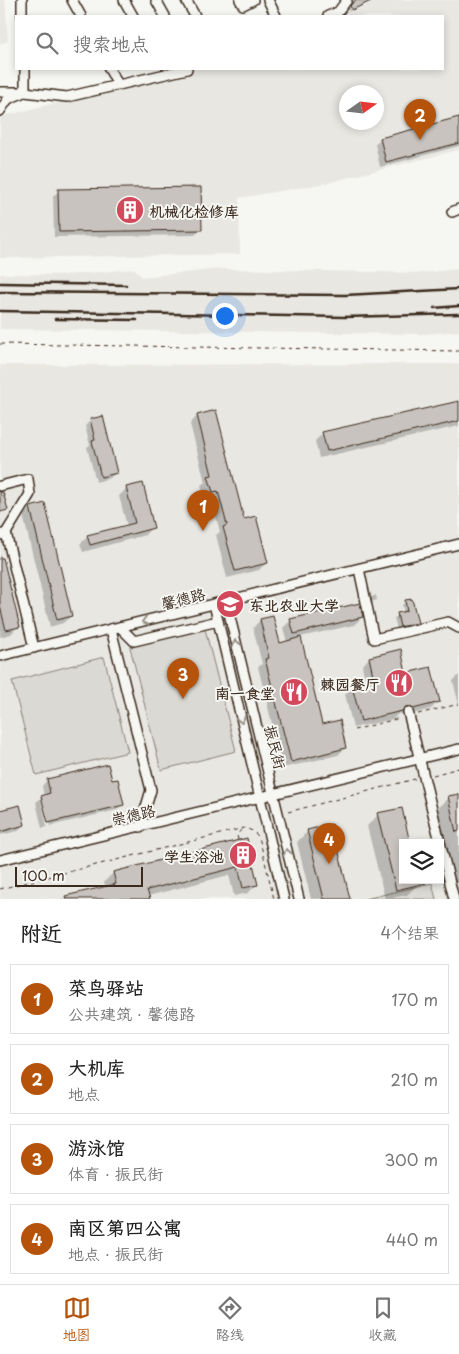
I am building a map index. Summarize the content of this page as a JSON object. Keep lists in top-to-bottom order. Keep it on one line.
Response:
{"streets":{"street":["馨德路","振民街","崇德路"]},"crossings":[["馨德路","振民街"],["振民街","崇德路"]],"places":{"building":["机械化检修库","学生浴池"],"school or university":["东北农业大学"],"restaurant":["棘园餐厅","南一食堂"]},"scale_bar":"100 m","north":"right","page":{"search":"搜索地点","pins":["2","1","3","4"],"scale":"100 m","heading":["附近","4个结果"],"list":[{"mark":"1","name":"菜鸟驿站","note":"公共建筑 · 馨德路","value":"170 m"},{"mark":"2","name":"大机库","note":"地点","value":"210 m"},{"mark":"3","name":"游泳馆","note":"体育 · 振民街","value":"300 m"},{"mark":"4","name":"南区第四公寓","note":"地点 · 振民街","value":"440 m"}],"nav":["地图","路线","收藏"]}}
